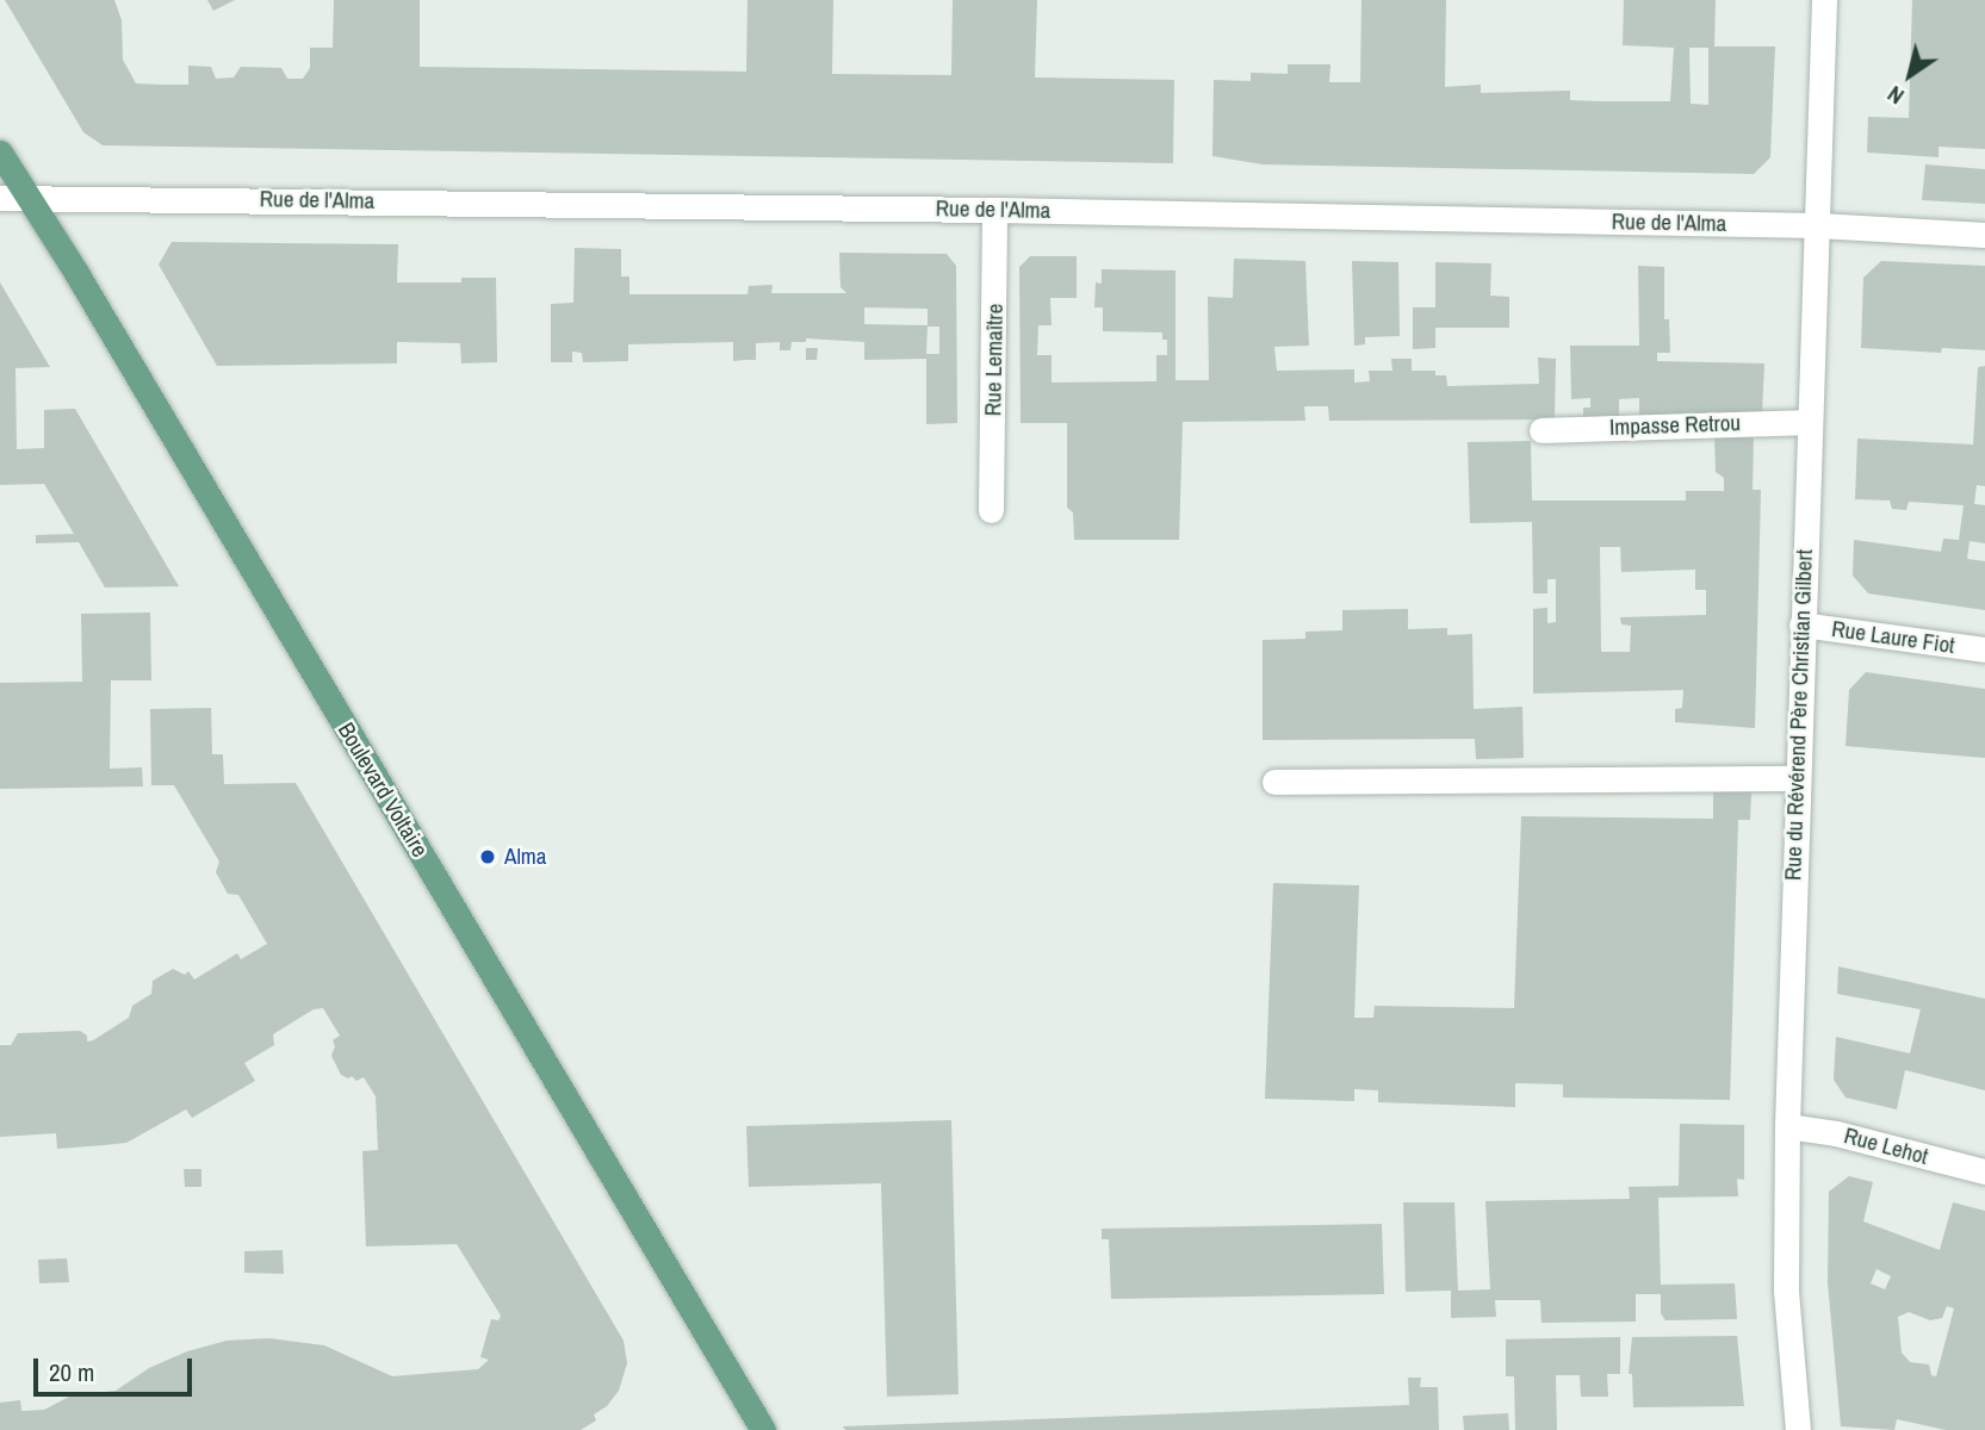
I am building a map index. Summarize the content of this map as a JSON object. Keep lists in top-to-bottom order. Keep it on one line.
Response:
{"streets":{"main road":["Boulevard Voltaire"],"street":["Rue de l'Alma","Rue Lemaître","Impasse Retrou","Rue Laure Fiot","Rue du Révérend Père Christian Gilbert","Rue Lehot"]},"crossings":[["Rue de l'Alma","Rue Lemaître"],["Rue de l'Alma","Rue du Révérend Père Christian Gilbert"],["Rue de l'Alma","Boulevard Voltaire"],["Impasse Retrou","Rue du Révérend Père Christian Gilbert"],["Rue Laure Fiot","Rue du Révérend Père Christian Gilbert"],["Rue du Révérend Père Christian Gilbert","Rue Lehot"]],"places":["Alma"],"scale_bar":"20 m","north":"bottom left"}
